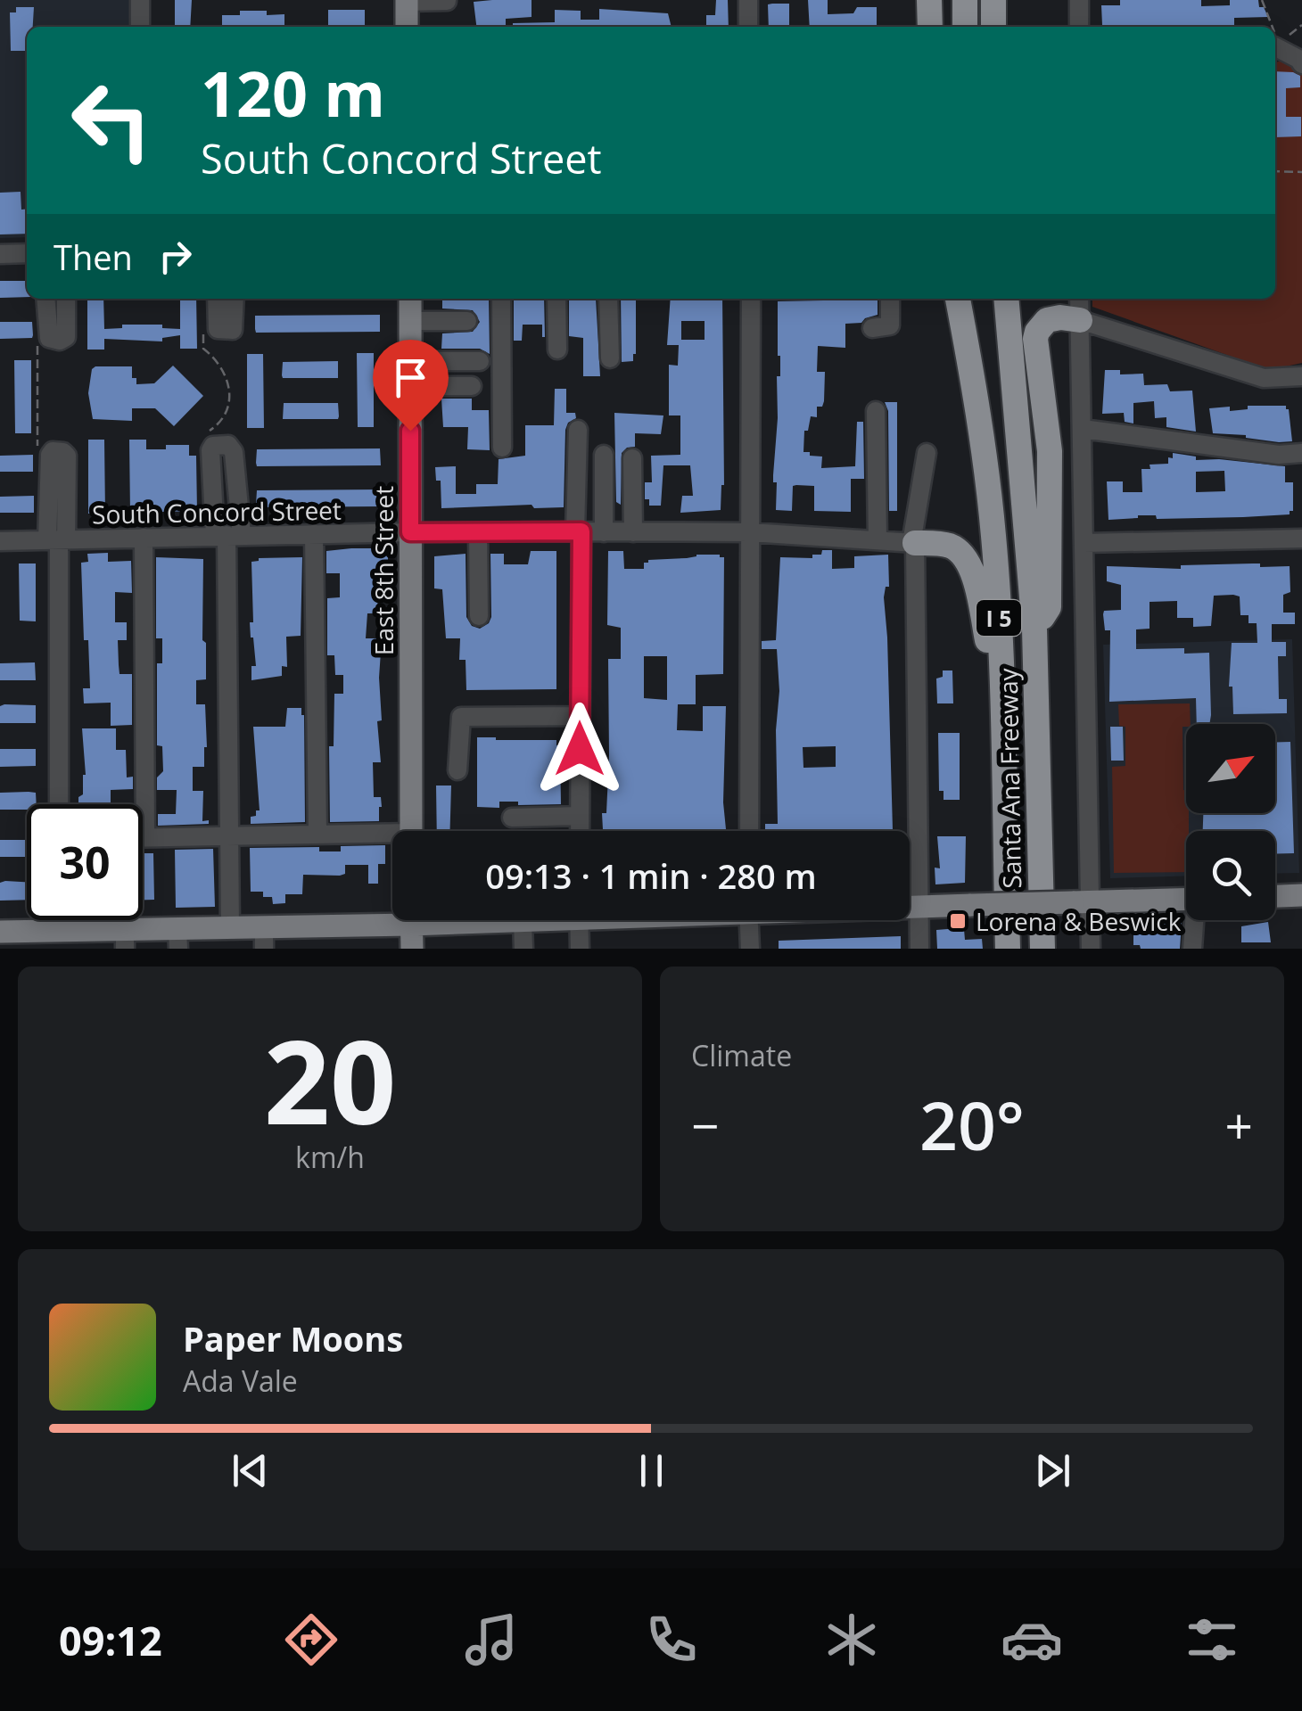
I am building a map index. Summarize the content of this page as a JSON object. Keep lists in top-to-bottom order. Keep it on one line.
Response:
{"streets":{"highway":["I 5","Santa Ana Freeway"],"main road":["East 8th Street"],"street":["South Concord Street"]},"crossings":[["South Concord Street","East 8th Street"],["I 5","Santa Ana Freeway"]],"places":{"transit":["Lorena & Beswick"]},"north":"top right","page":{"turn":["120 m","South Concord Street"],"then":"Then","limit":"30","trip":"09:13 · 1 min · 280 m","tile":[["20","km/h"],"Climate"],"heat":["−","20°","+"],"song":["Paper Moons","Ada Vale"],"tabs":"09:12"}}
